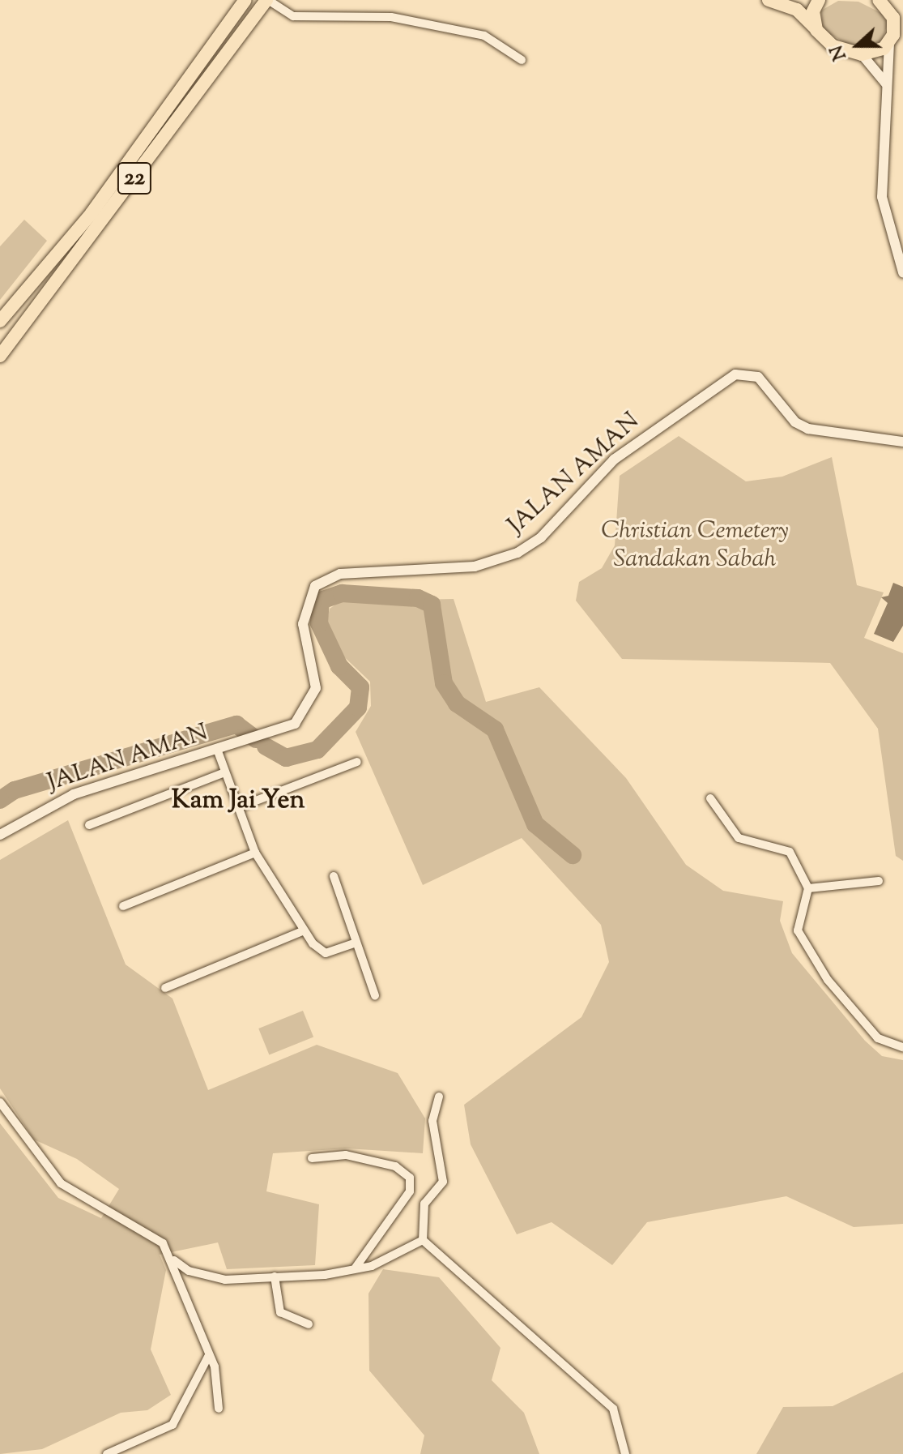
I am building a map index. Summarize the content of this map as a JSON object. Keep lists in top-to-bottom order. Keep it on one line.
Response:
{"streets":{"highway":["22"],"street":["JALAN AMAN"]},"districts":["Kam Jai Yen"],"parks":["Christian Cemetery Sandakan Sabah"],"north":"left"}
